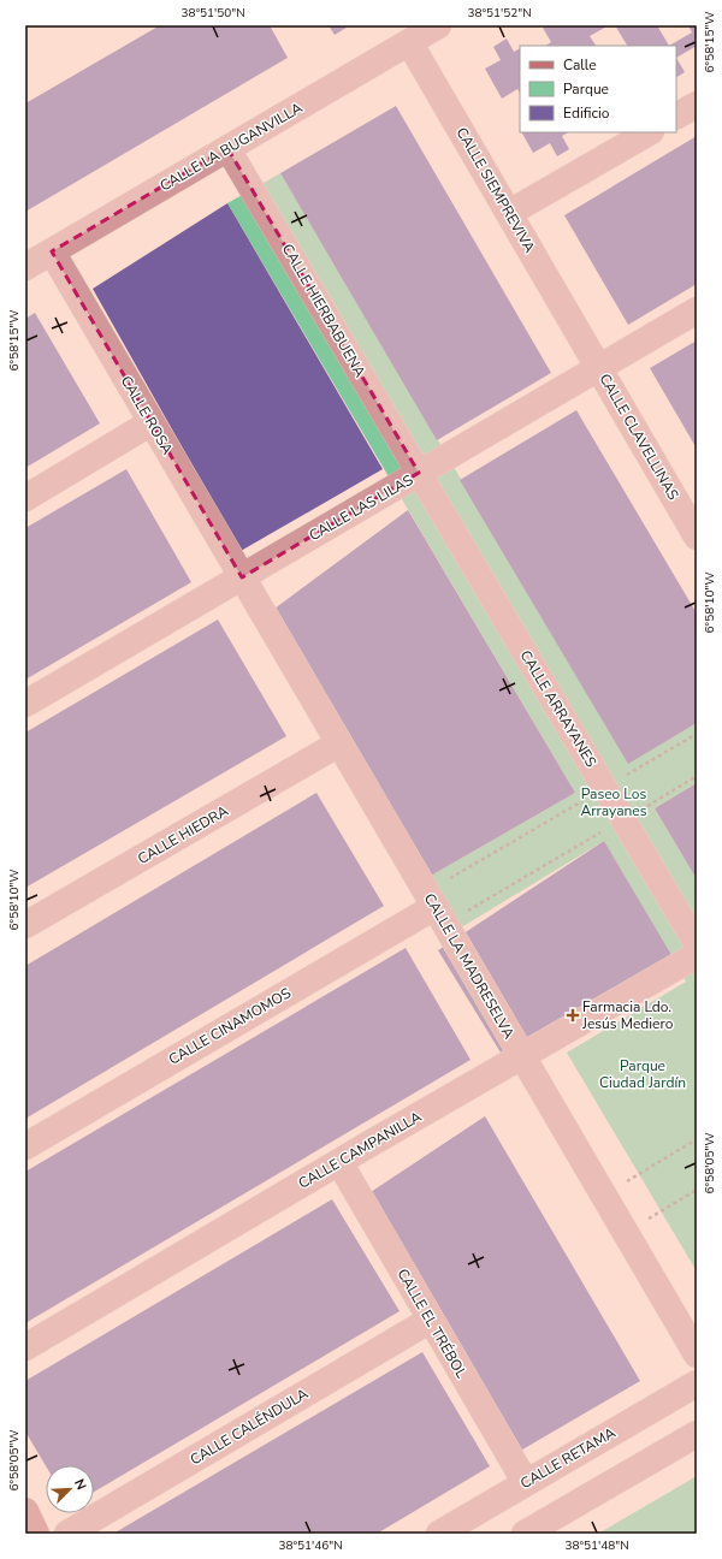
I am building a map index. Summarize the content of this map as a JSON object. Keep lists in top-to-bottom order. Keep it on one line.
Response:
{"streets":{"street":["CALLE LA BUGANVILLA","CALLE SIEMPREVIVA","CALLE HIERBABUENA","CALLE ROSA","CALLE CLAVELLINAS","CALLE LAS LILAS","CALLE ARRAYANES","CALLE HIEDRA","CALLE LA MADRESELVA","CALLE CINAMOMOS","CALLE CAMPANILLA","CALLE EL TRÉBOL","CALLE CALÉNDULA","CALLE RETAMA"]},"crossings":[["CALLE LA BUGANVILLA","CALLE SIEMPREVIVA"],["CALLE LA BUGANVILLA","CALLE HIERBABUENA"],["CALLE LA BUGANVILLA","CALLE ROSA"],["CALLE SIEMPREVIVA","CALLE CLAVELLINAS"],["CALLE HIERBABUENA","CALLE LAS LILAS"],["CALLE HIERBABUENA","CALLE ARRAYANES"],["CALLE ROSA","CALLE LAS LILAS"],["CALLE ROSA","CALLE LA MADRESELVA"],["CALLE CLAVELLINAS","CALLE LAS LILAS"],["CALLE LAS LILAS","CALLE ARRAYANES"],["CALLE LAS LILAS","CALLE LA MADRESELVA"],["CALLE HIEDRA","CALLE LA MADRESELVA"],["CALLE LA MADRESELVA","CALLE CINAMOMOS"],["CALLE LA MADRESELVA","CALLE CAMPANILLA"],["CALLE CAMPANILLA","CALLE EL TRÉBOL"],["CALLE EL TRÉBOL","CALLE CALÉNDULA"],["CALLE EL TRÉBOL","CALLE RETAMA"]],"parks":["Paseo Los Arrayanes","Parque Ciudad Jardín"],"places":{"health":["Farmacia Ldo. Jesús Mediero"]},"legend":["Calle","Parque","Edificio"],"north":"top right","coordinates":["38°51'50\"N","38°51'52\"N","6°58'15\"W","6°58'10\"W","6°58'05\"W","38°51'46\"N","38°51'48\"N"]}
